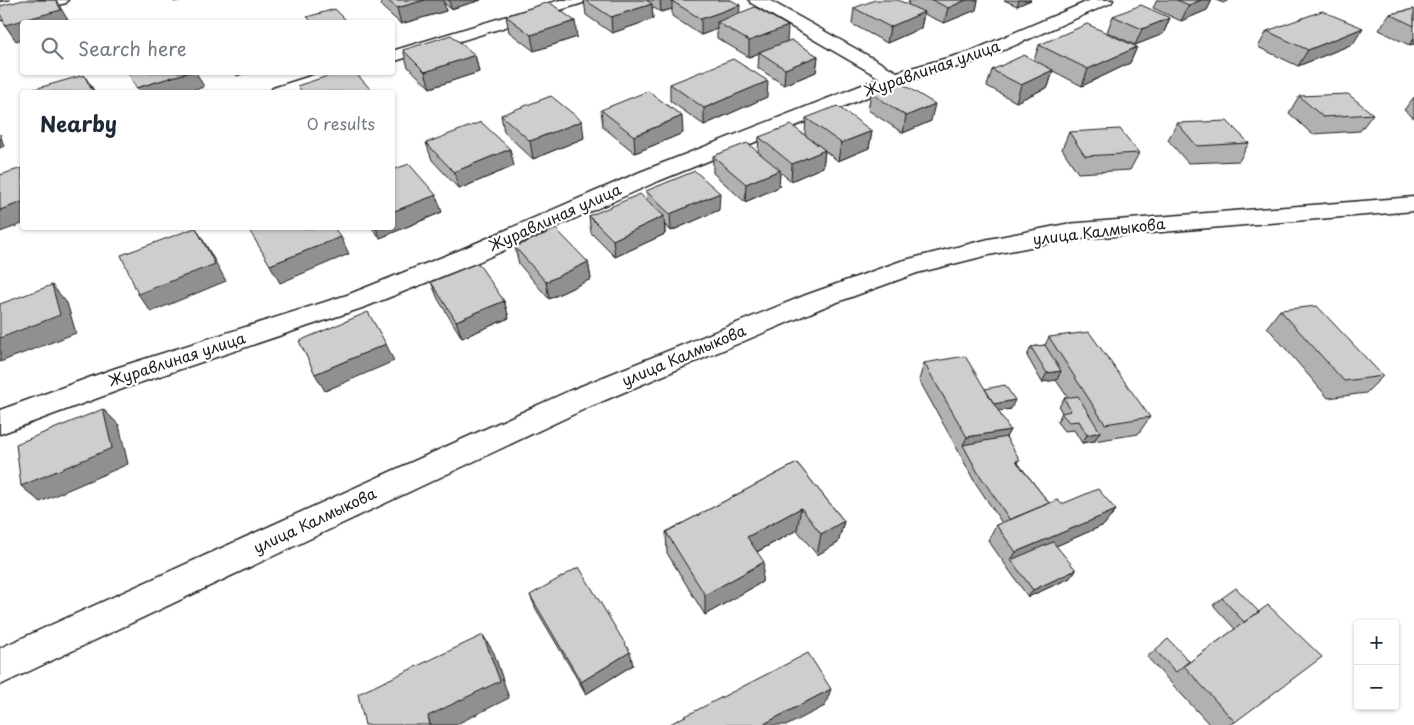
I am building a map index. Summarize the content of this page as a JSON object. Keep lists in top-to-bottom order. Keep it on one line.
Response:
{"streets":{"street":["Журавлиная улица","улица Калмыкова"]},"page":{"search":"Search here","heading":["Nearby","0 results"],"map_buttons":["+","−"]}}
